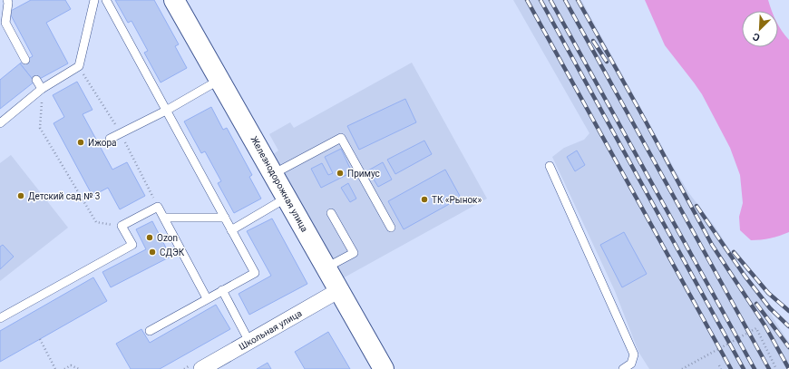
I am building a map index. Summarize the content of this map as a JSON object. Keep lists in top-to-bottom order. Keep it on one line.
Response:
{"streets":{"street":["Железнодорожная улица","Школьная улица"]},"crossings":[["Железнодорожная улица","Школьная улица"]],"places":["Ижора","Примус","Детский сад № 3","ТК «Рынок»","Ozon","СДЭК"],"north":"bottom left"}
